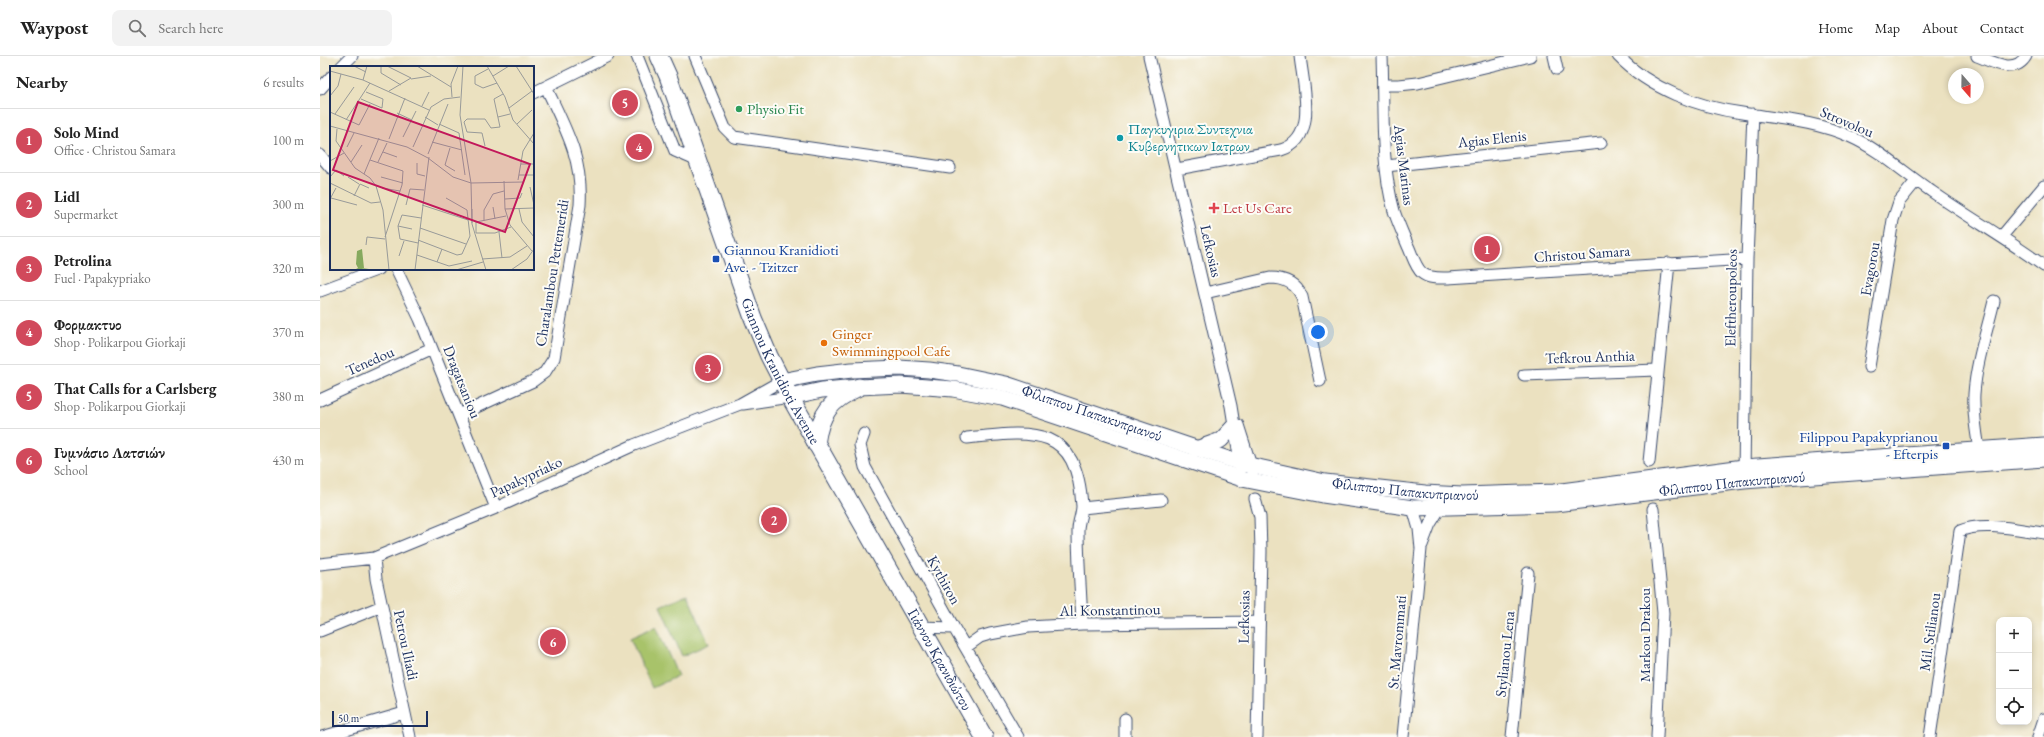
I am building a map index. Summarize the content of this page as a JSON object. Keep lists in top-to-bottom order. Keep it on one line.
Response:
{"streets":{"main road":["Giannou Kranidioti Avenue","Φίλιππου Παπακυπριανού","Γιάννου Κρανιδιώτου"],"street":["Strovolou","Agias Elenis","Agias Marinas","Lefkosias","Christou Samara","Evagorou","Charalambou Pettemeridi","Eleftheroupoleos","Tefkrou Anthia","Tenedou","Dragatsaniou","Papakypriako","Kythiron","Al. Konstantinou","Mil. Stilianou","Markou Drakou","St. Mavrommati","Petrou Iliadi","Stylianou Lena"]},"crossings":[["Strovolou","Evagorou"],["Strovolou","Eleftheroupoleos"],["Agias Elenis","Agias Marinas"],["Agias Marinas","Christou Samara"],["Lefkosias","Φίλιππου Παπακυπριανού"],["Lefkosias","Al. Konstantinou"],["Christou Samara","Eleftheroupoleos"],["Charalambou Pettemeridi","Dragatsaniou"],["Eleftheroupoleos","Φίλιππου Παπακυπριανού"],["Tenedou","Dragatsaniou"],["Giannou Kranidioti Avenue","Φίλιππου Παπακυπριανού"],["Giannou Kranidioti Avenue","Papakypriako"],["Giannou Kranidioti Avenue","Γιάννου Κρανιδιώτου"],["Dragatsaniou","Papakypriako"],["Φίλιππου Παπακυπριανού","Papakypriako"],["Φίλιππου Παπακυπριανού","St. Mavrommati"],["Papakypriako","Petrou Iliadi"],["Kythiron","Al. Konstantinou"]],"places":{"other":["Physio Fit","Παγκυγιρια Συντεχνια Κυβερνητικων Ιατρων","Ginger Swimmingpool Cafe"],"health":["Let Us Care"],"transit":["Giannou Kranidioti Ave. - Tzitzer","Filippou Papakyprianou - Efterpis"]},"scale_bar":"50 m","north":"bottom","page":{"header":"Waypost","search":"Search here","nav":["Home","Map","About","Contact"],"heading":["Nearby","6 results"],"pins":["5","4","1","3","2","6"],"list":[{"mark":"1","name":"Solo Mind","note":"Office · Christou Samara","value":"100 m"},{"mark":"2","name":"Lidl","note":"Supermarket","value":"300 m"},{"mark":"3","name":"Petrolina","note":"Fuel · Papakypriako","value":"320 m"},{"mark":"4","name":"Φορμακτυο","note":"Shop · Polikarpou Giorkaji","value":"370 m"},{"mark":"5","name":"That Calls for a Carlsberg","note":"Shop · Polikarpou Giorkaji","value":"380 m"},{"mark":"6","name":"Γυμνάσιο Λατσιών","note":"School","value":"430 m"}],"map_buttons":["+","−"],"scale":"50 m"}}
